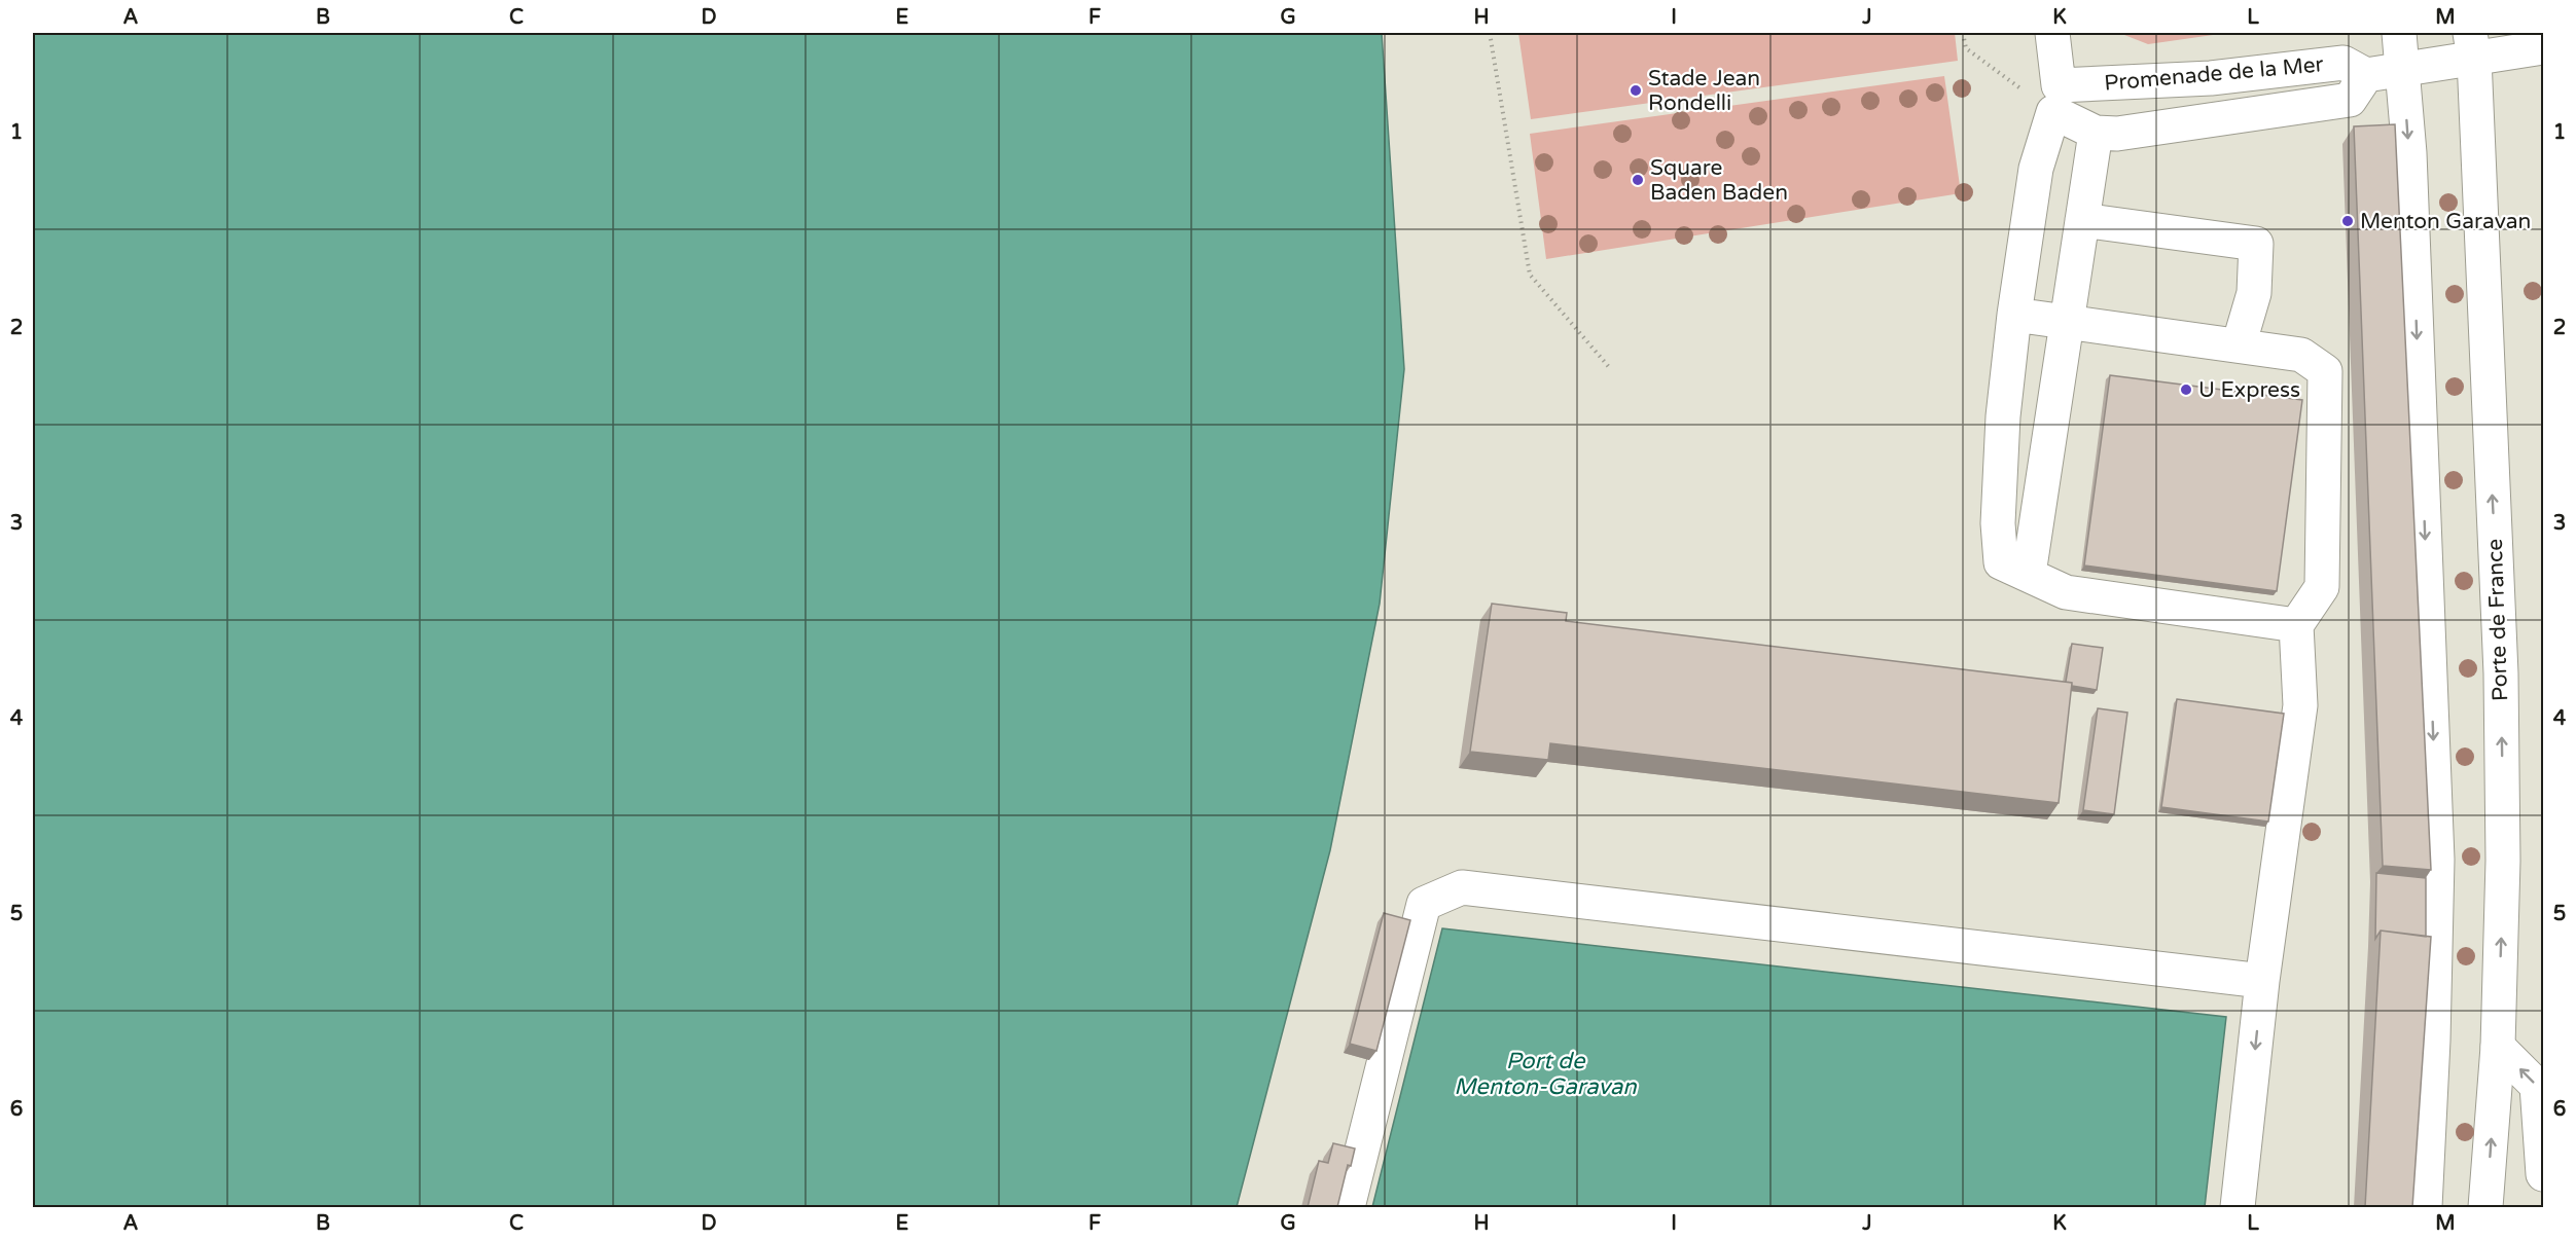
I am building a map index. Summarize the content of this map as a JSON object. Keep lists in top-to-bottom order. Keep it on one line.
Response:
{"streets":{"street":["Promenade de la Mer","Porte de France"]},"water":["Port de Menton-Garavan"],"places":["Stade Jean Rondelli","Square Baden Baden","Menton Garavan","U Express"],"grid":{"columns":["A","B","C","D","E","F","G","H","I","J","K","L","M"],"rows":["1","2","3","4","5","6"]}}
